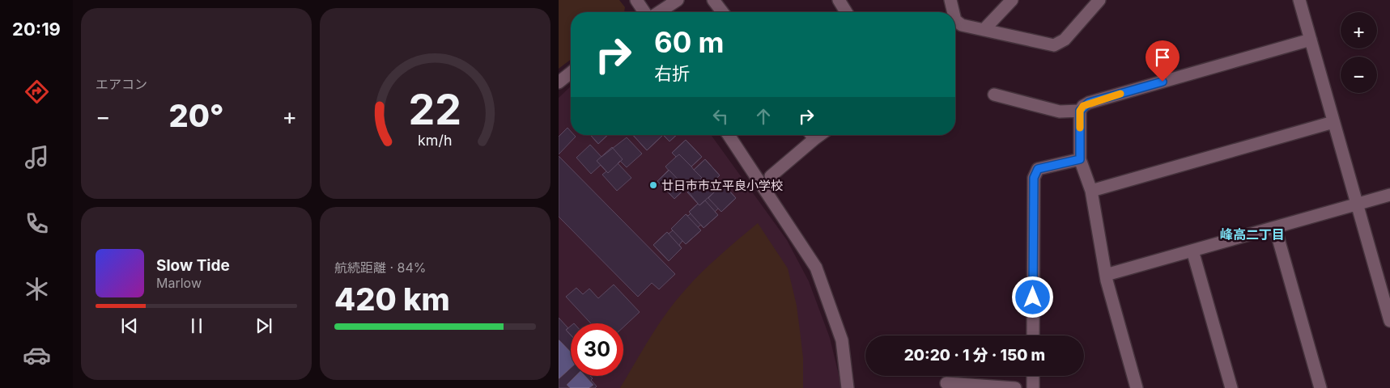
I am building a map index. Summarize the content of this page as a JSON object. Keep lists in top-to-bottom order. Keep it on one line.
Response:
{"districts":["峰高二丁目"],"places":["廿日市市立平良小学校"],"page":{"tabs":"20:19","tile":["エアコン",["航続距離 · 84%","420 km"]],"map_buttons":["+","−"],"turn":["60 m","右折"],"heat":["−","20°","+"],"song":["Slow Tide","Marlow"],"limit":"30","trip":"20:20 · 1 分 · 150 m","gauge":["22","km/h"]}}
